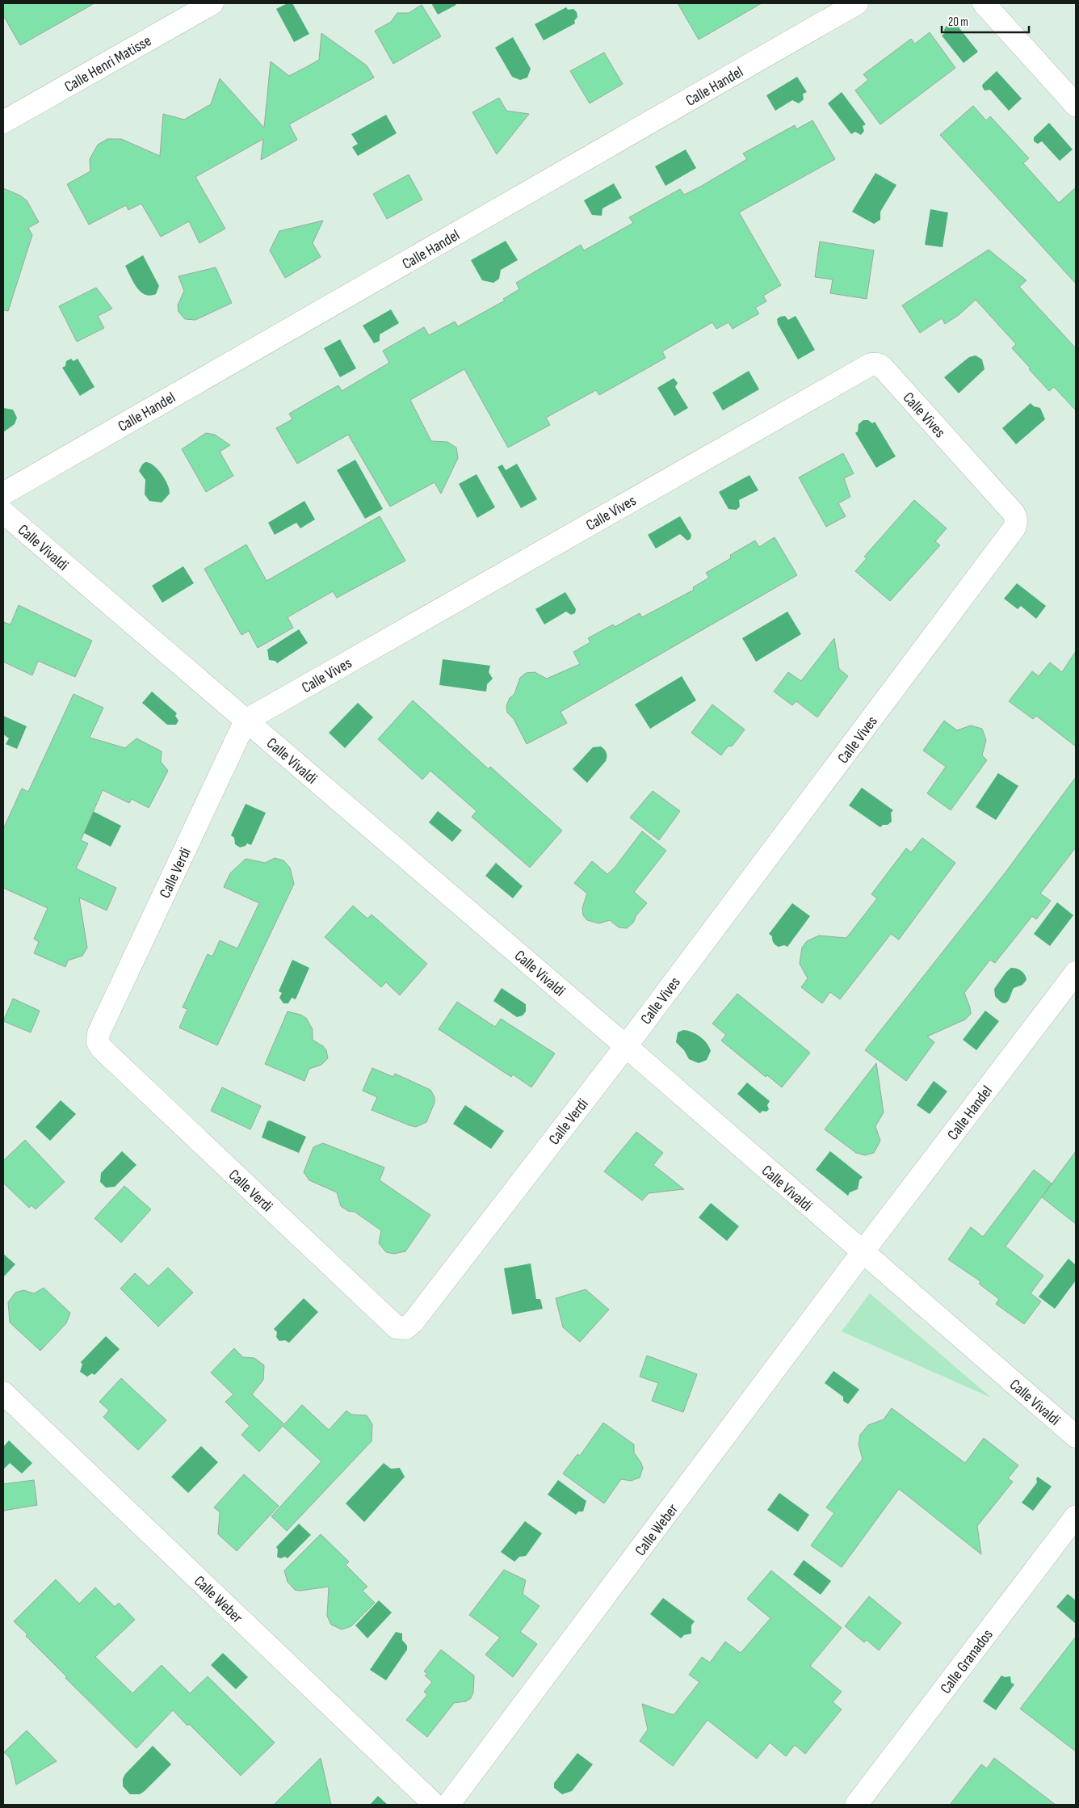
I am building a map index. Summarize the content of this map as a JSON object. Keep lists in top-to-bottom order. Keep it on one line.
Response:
{"streets":{"street":["Calle Henri Matisse","Calle Handel","Calle Vives","Calle Vivaldi","Calle Verdi","Calle Weber","Calle Granados"]},"crossings":[["Calle Handel","Calle Vivaldi"],["Calle Handel","Calle Weber"],["Calle Vives","Calle Vivaldi"],["Calle Vives","Calle Verdi"],["Calle Vivaldi","Calle Verdi"],["Calle Vivaldi","Calle Weber"]],"scale_bar":"20 m"}
